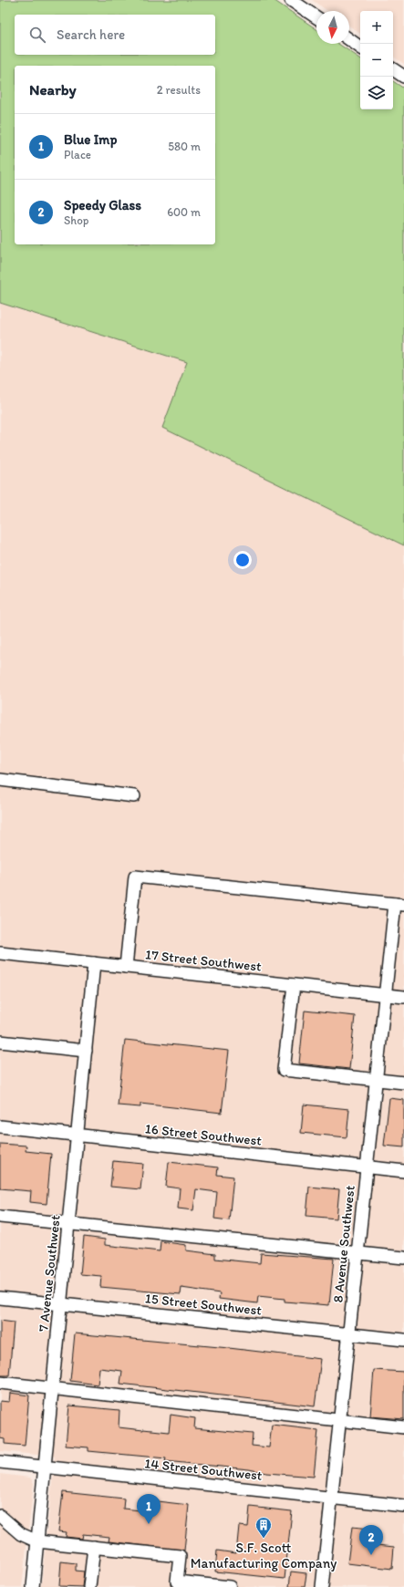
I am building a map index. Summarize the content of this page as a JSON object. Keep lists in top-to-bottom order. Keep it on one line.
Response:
{"streets":{"street":["17 Street Southwest","16 Street Southwest","8 Avenue Southwest","7 Avenue Southwest","15 Street Southwest","14 Street Southwest"]},"crossings":[["17 Street Southwest","8 Avenue Southwest"],["17 Street Southwest","7 Avenue Southwest"],["16 Street Southwest","8 Avenue Southwest"],["16 Street Southwest","7 Avenue Southwest"],["8 Avenue Southwest","15 Street Southwest"],["8 Avenue Southwest","14 Street Southwest"],["7 Avenue Southwest","15 Street Southwest"],["7 Avenue Southwest","14 Street Southwest"]],"places":{"building":["S.F. Scott Manufacturing Company"]},"north":"bottom","page":{"map_buttons":["+","−"],"search":"Search here","heading":["Nearby","2 results"],"list":[{"mark":"1","name":"Blue Imp","note":"Place","value":"580 m"},{"mark":"2","name":"Speedy Glass","note":"Shop","value":"600 m"}],"pins":["1","2"]}}
